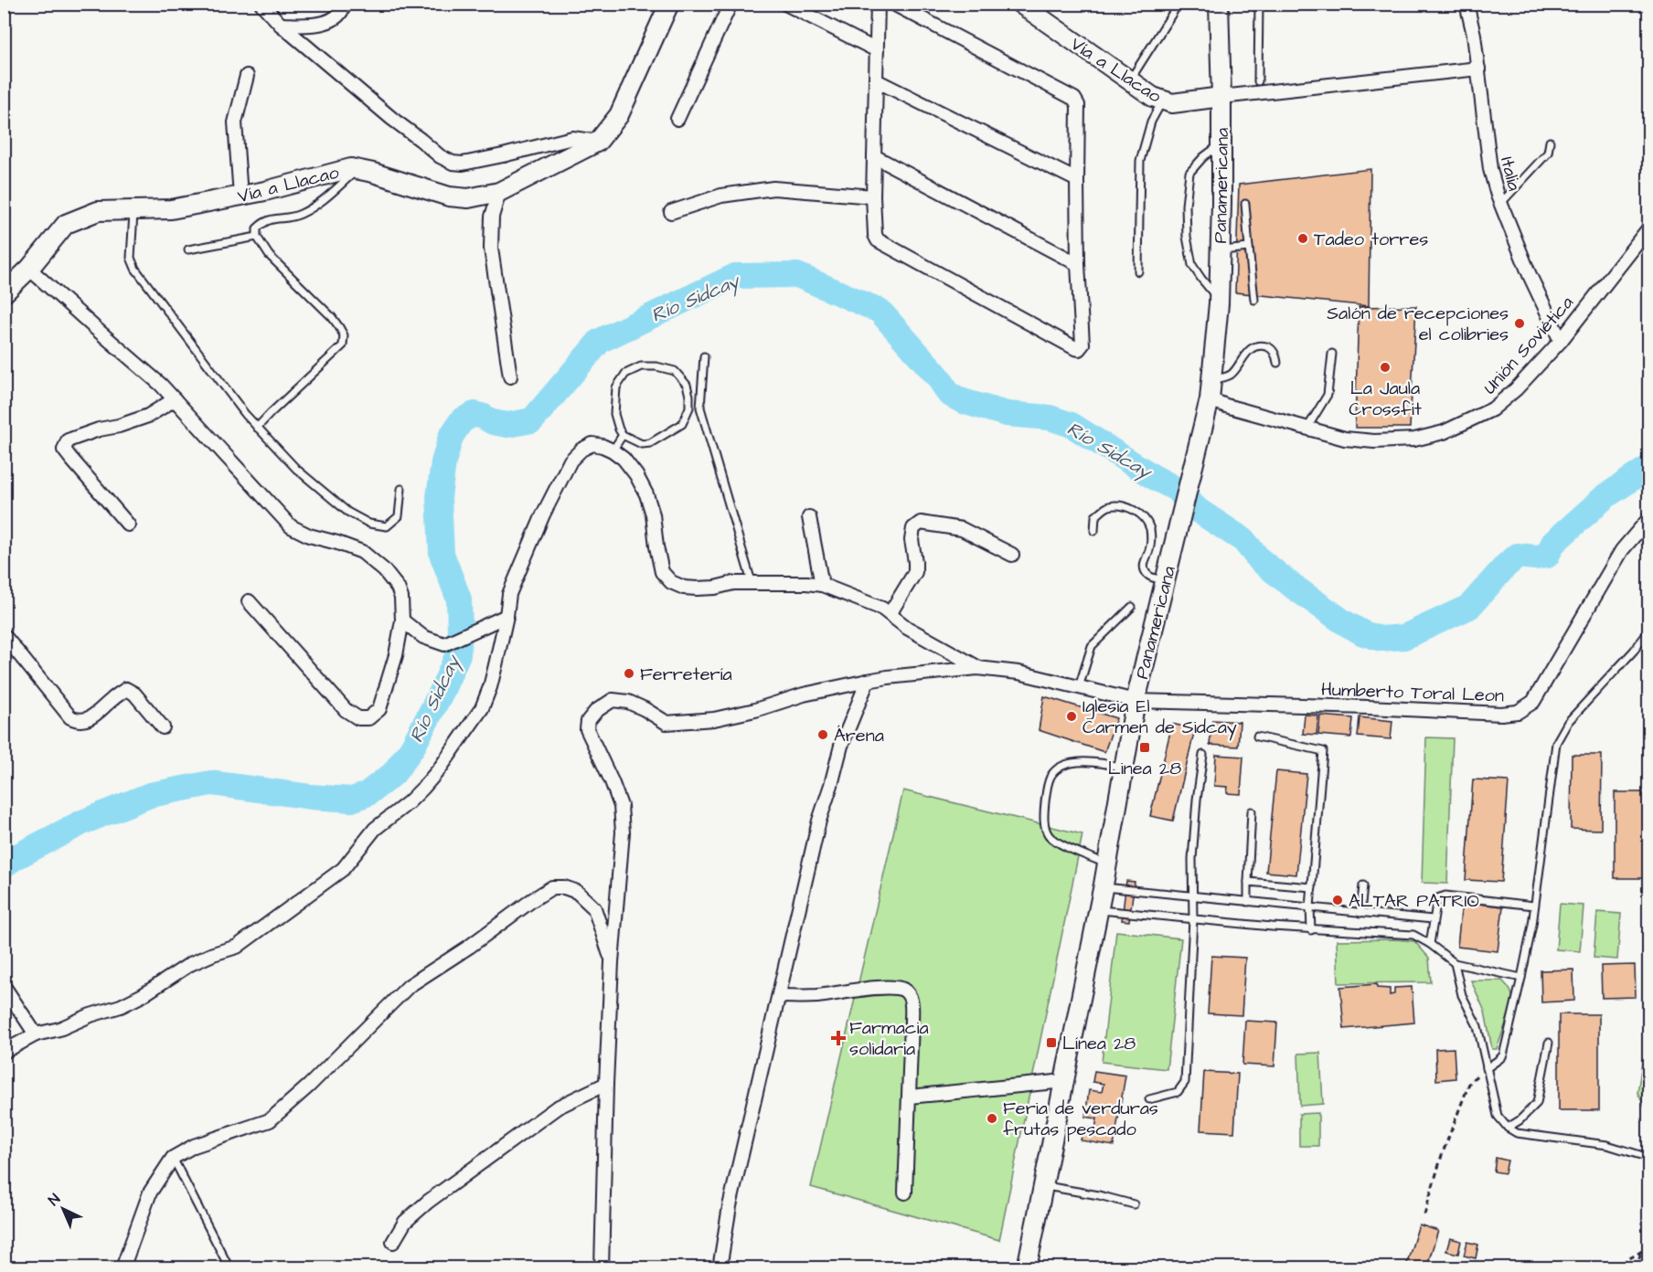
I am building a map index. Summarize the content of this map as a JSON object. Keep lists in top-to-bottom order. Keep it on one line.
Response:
{"streets":{"main road":["Vía a Llacao","Panamericana"],"street":["Italia","Unión Soviética","Humberto Toral Leon"]},"crossings":[["Vía a Llacao","Panamericana"],["Italia","Unión Soviética"],["Panamericana","Unión Soviética"],["Panamericana","Humberto Toral Leon"]],"water":["Río Sidcay"],"places":{"other":["Tadeo torres","Salón de recepciones el colibries","La Jaula Crossfit","Ferretería","Iglesia El Carmen de Sidcay","Árena","ALTAR PATRIO","Feria de verduras frutas pescado"],"transit":["Linea 28","Línea 28"],"health":["Farmacia solidaria"]},"north":"top left"}
